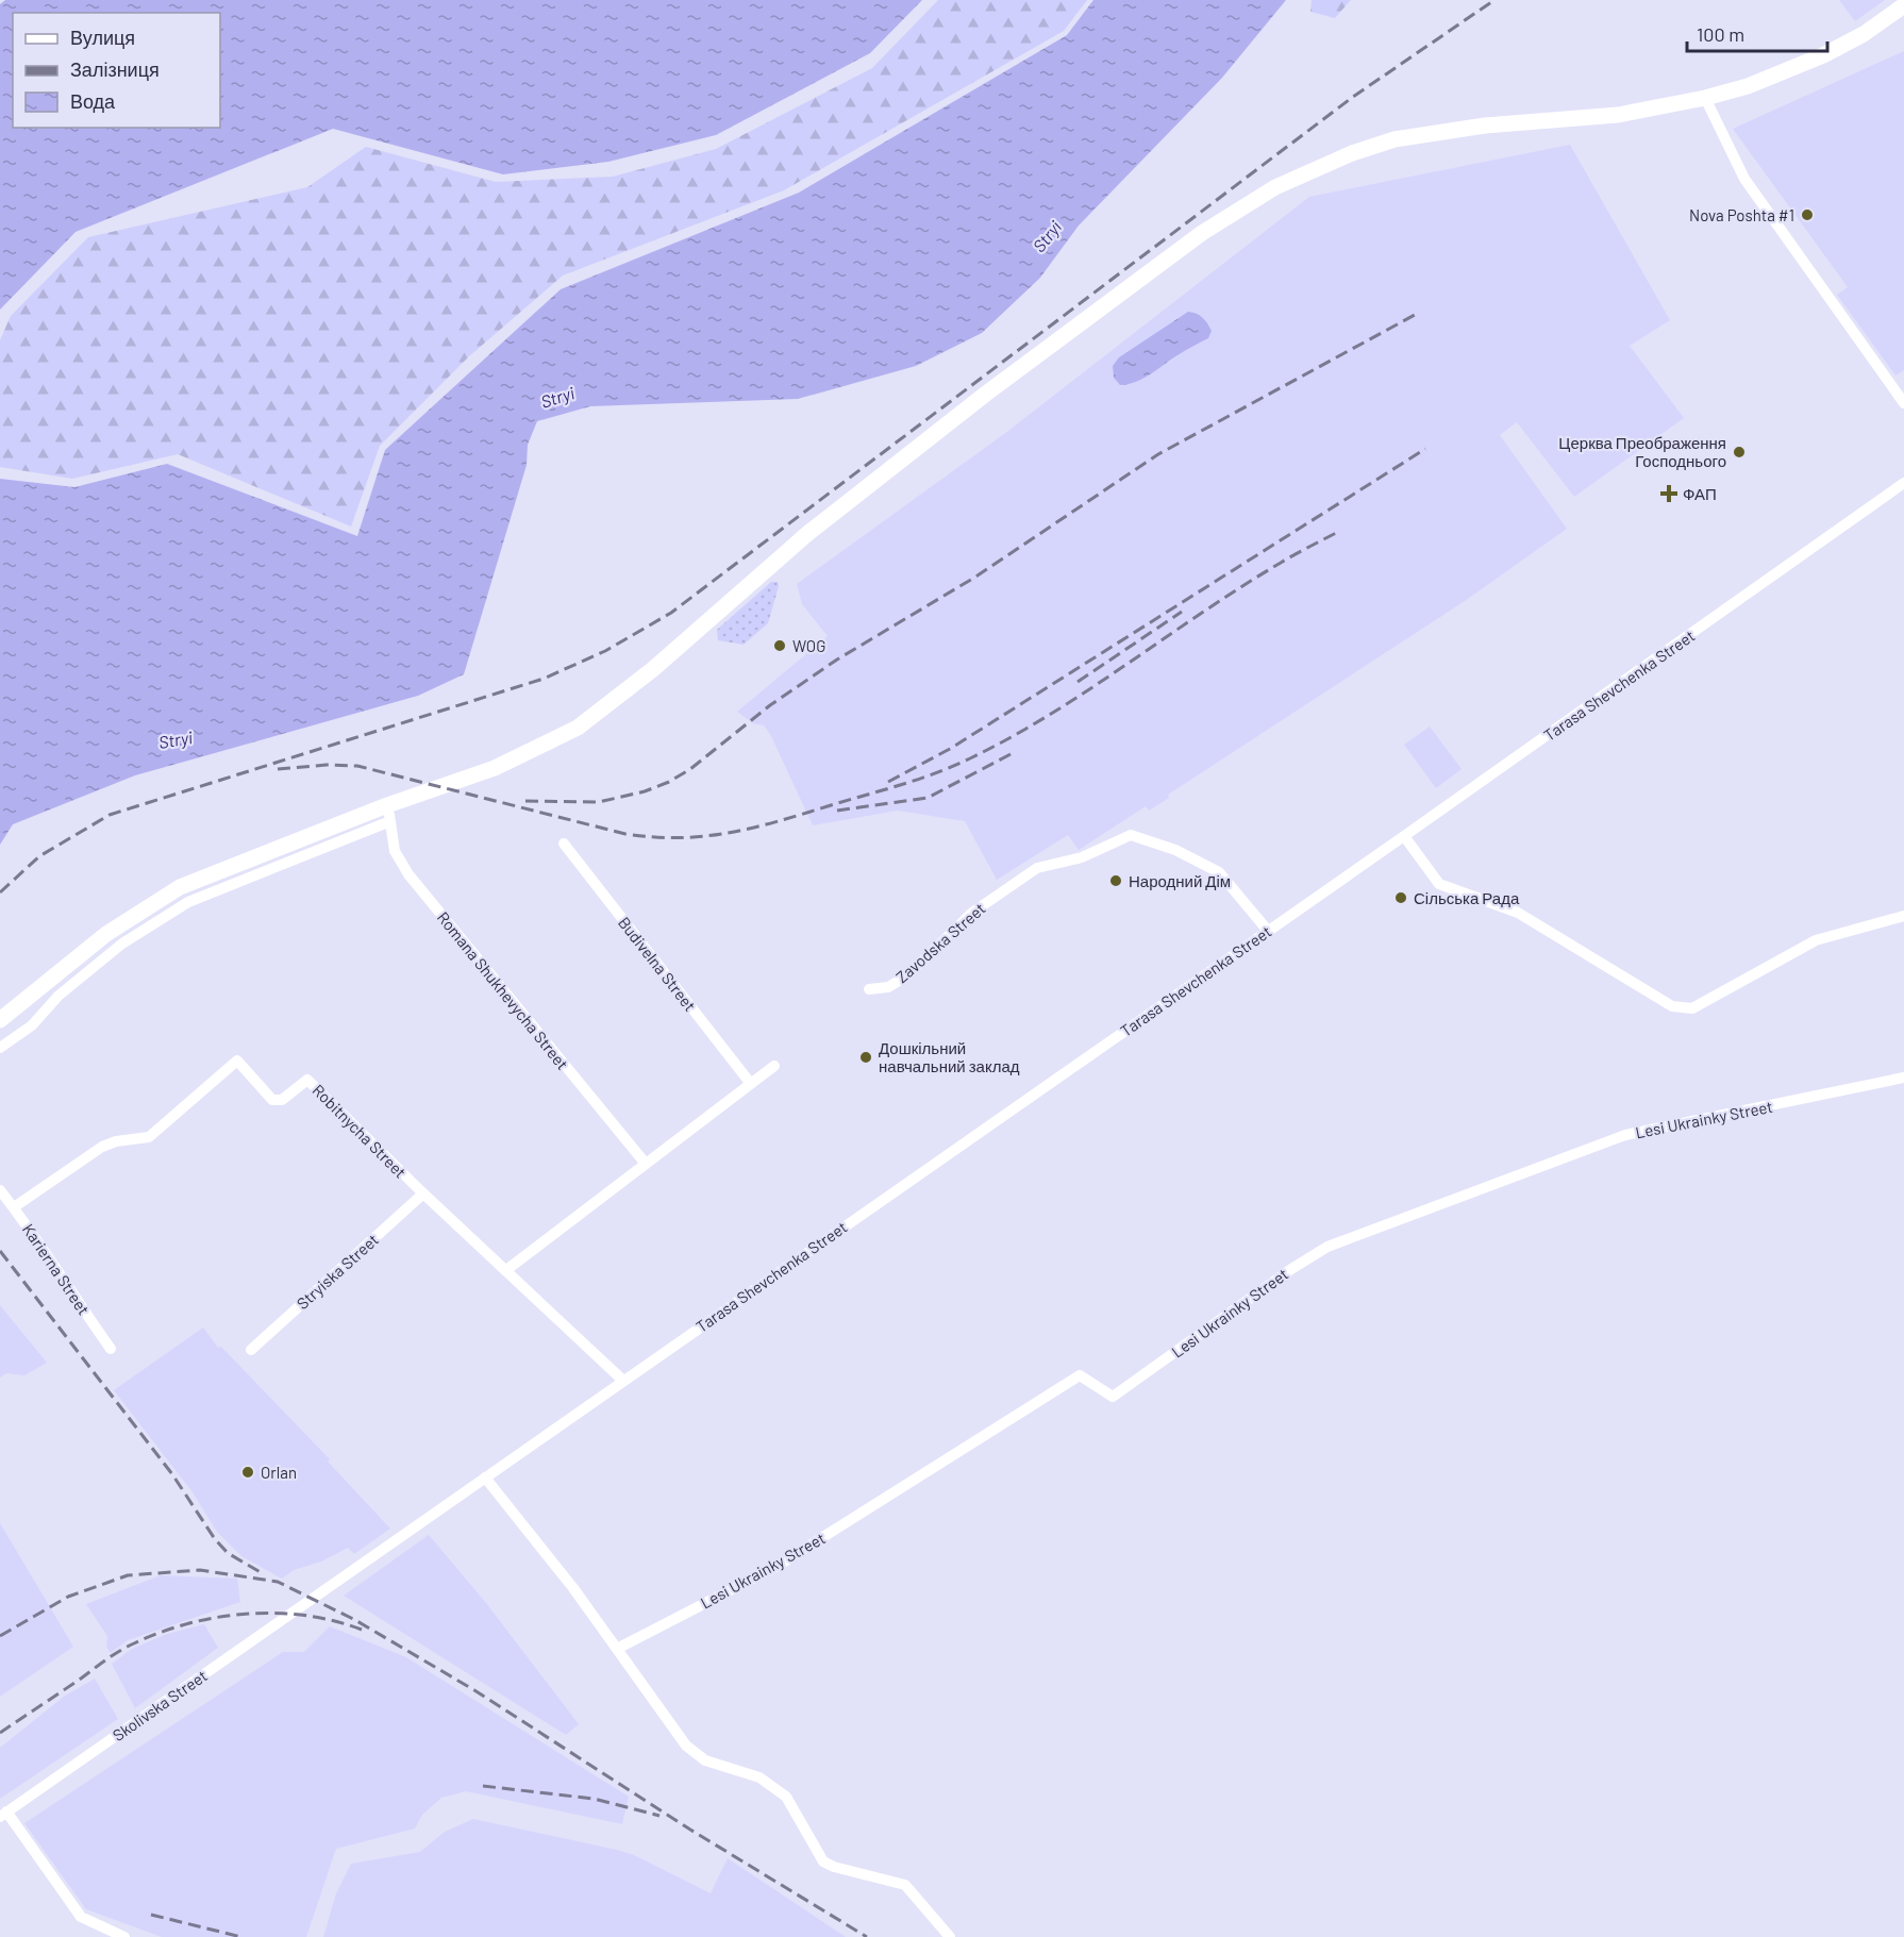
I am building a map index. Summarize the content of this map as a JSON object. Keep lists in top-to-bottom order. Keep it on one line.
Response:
{"streets":{"street":["Tarasa Shevchenka Street","Zavodska Street","Budivelna Street","Romana Shukhevycha Street","Lesi Ukrainky Street","Robitnycha Street","Karierna Street","Stryiska Street","Skolivska Street"]},"crossings":[["Tarasa Shevchenka Street","Zavodska Street"],["Tarasa Shevchenka Street","Robitnycha Street"],["Tarasa Shevchenka Street","Skolivska Street"],["Robitnycha Street","Karierna Street"],["Robitnycha Street","Stryiska Street"]],"water":["Stryi"],"places":{"other":["Nova Poshta #1","Церква Преображення Господнього","WOG","Народний Дім","Сільська Рада","Дошкільний навчальний заклад","Orlan"],"health":["ФАП"]},"legend":["Вулиця","Залізниця","Вода"],"scale_bar":"100 m"}
